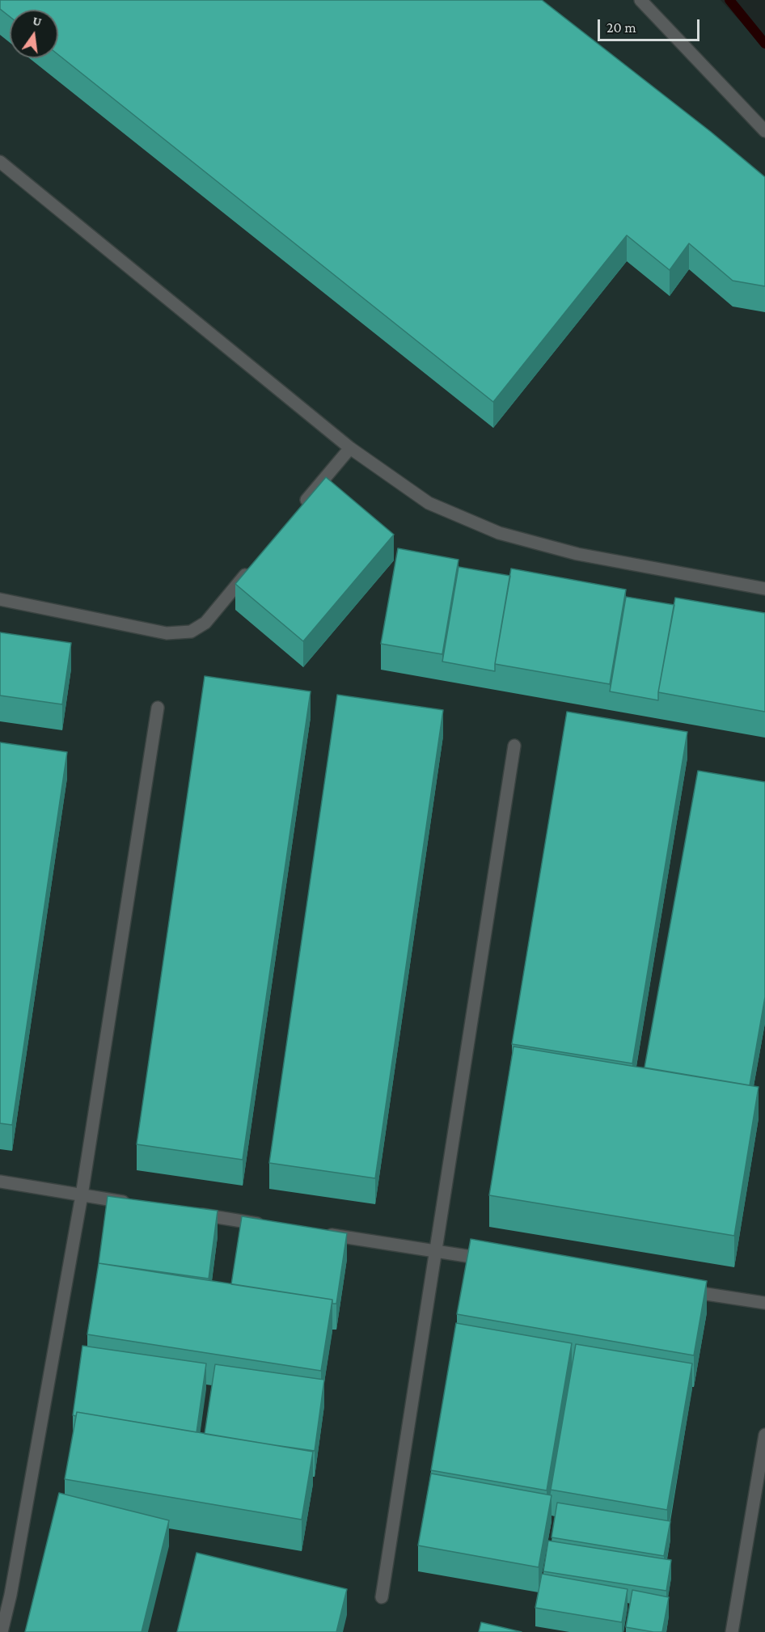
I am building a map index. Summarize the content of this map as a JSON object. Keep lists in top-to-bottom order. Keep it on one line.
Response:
{"scale_bar":"20 m","north":"top"}
